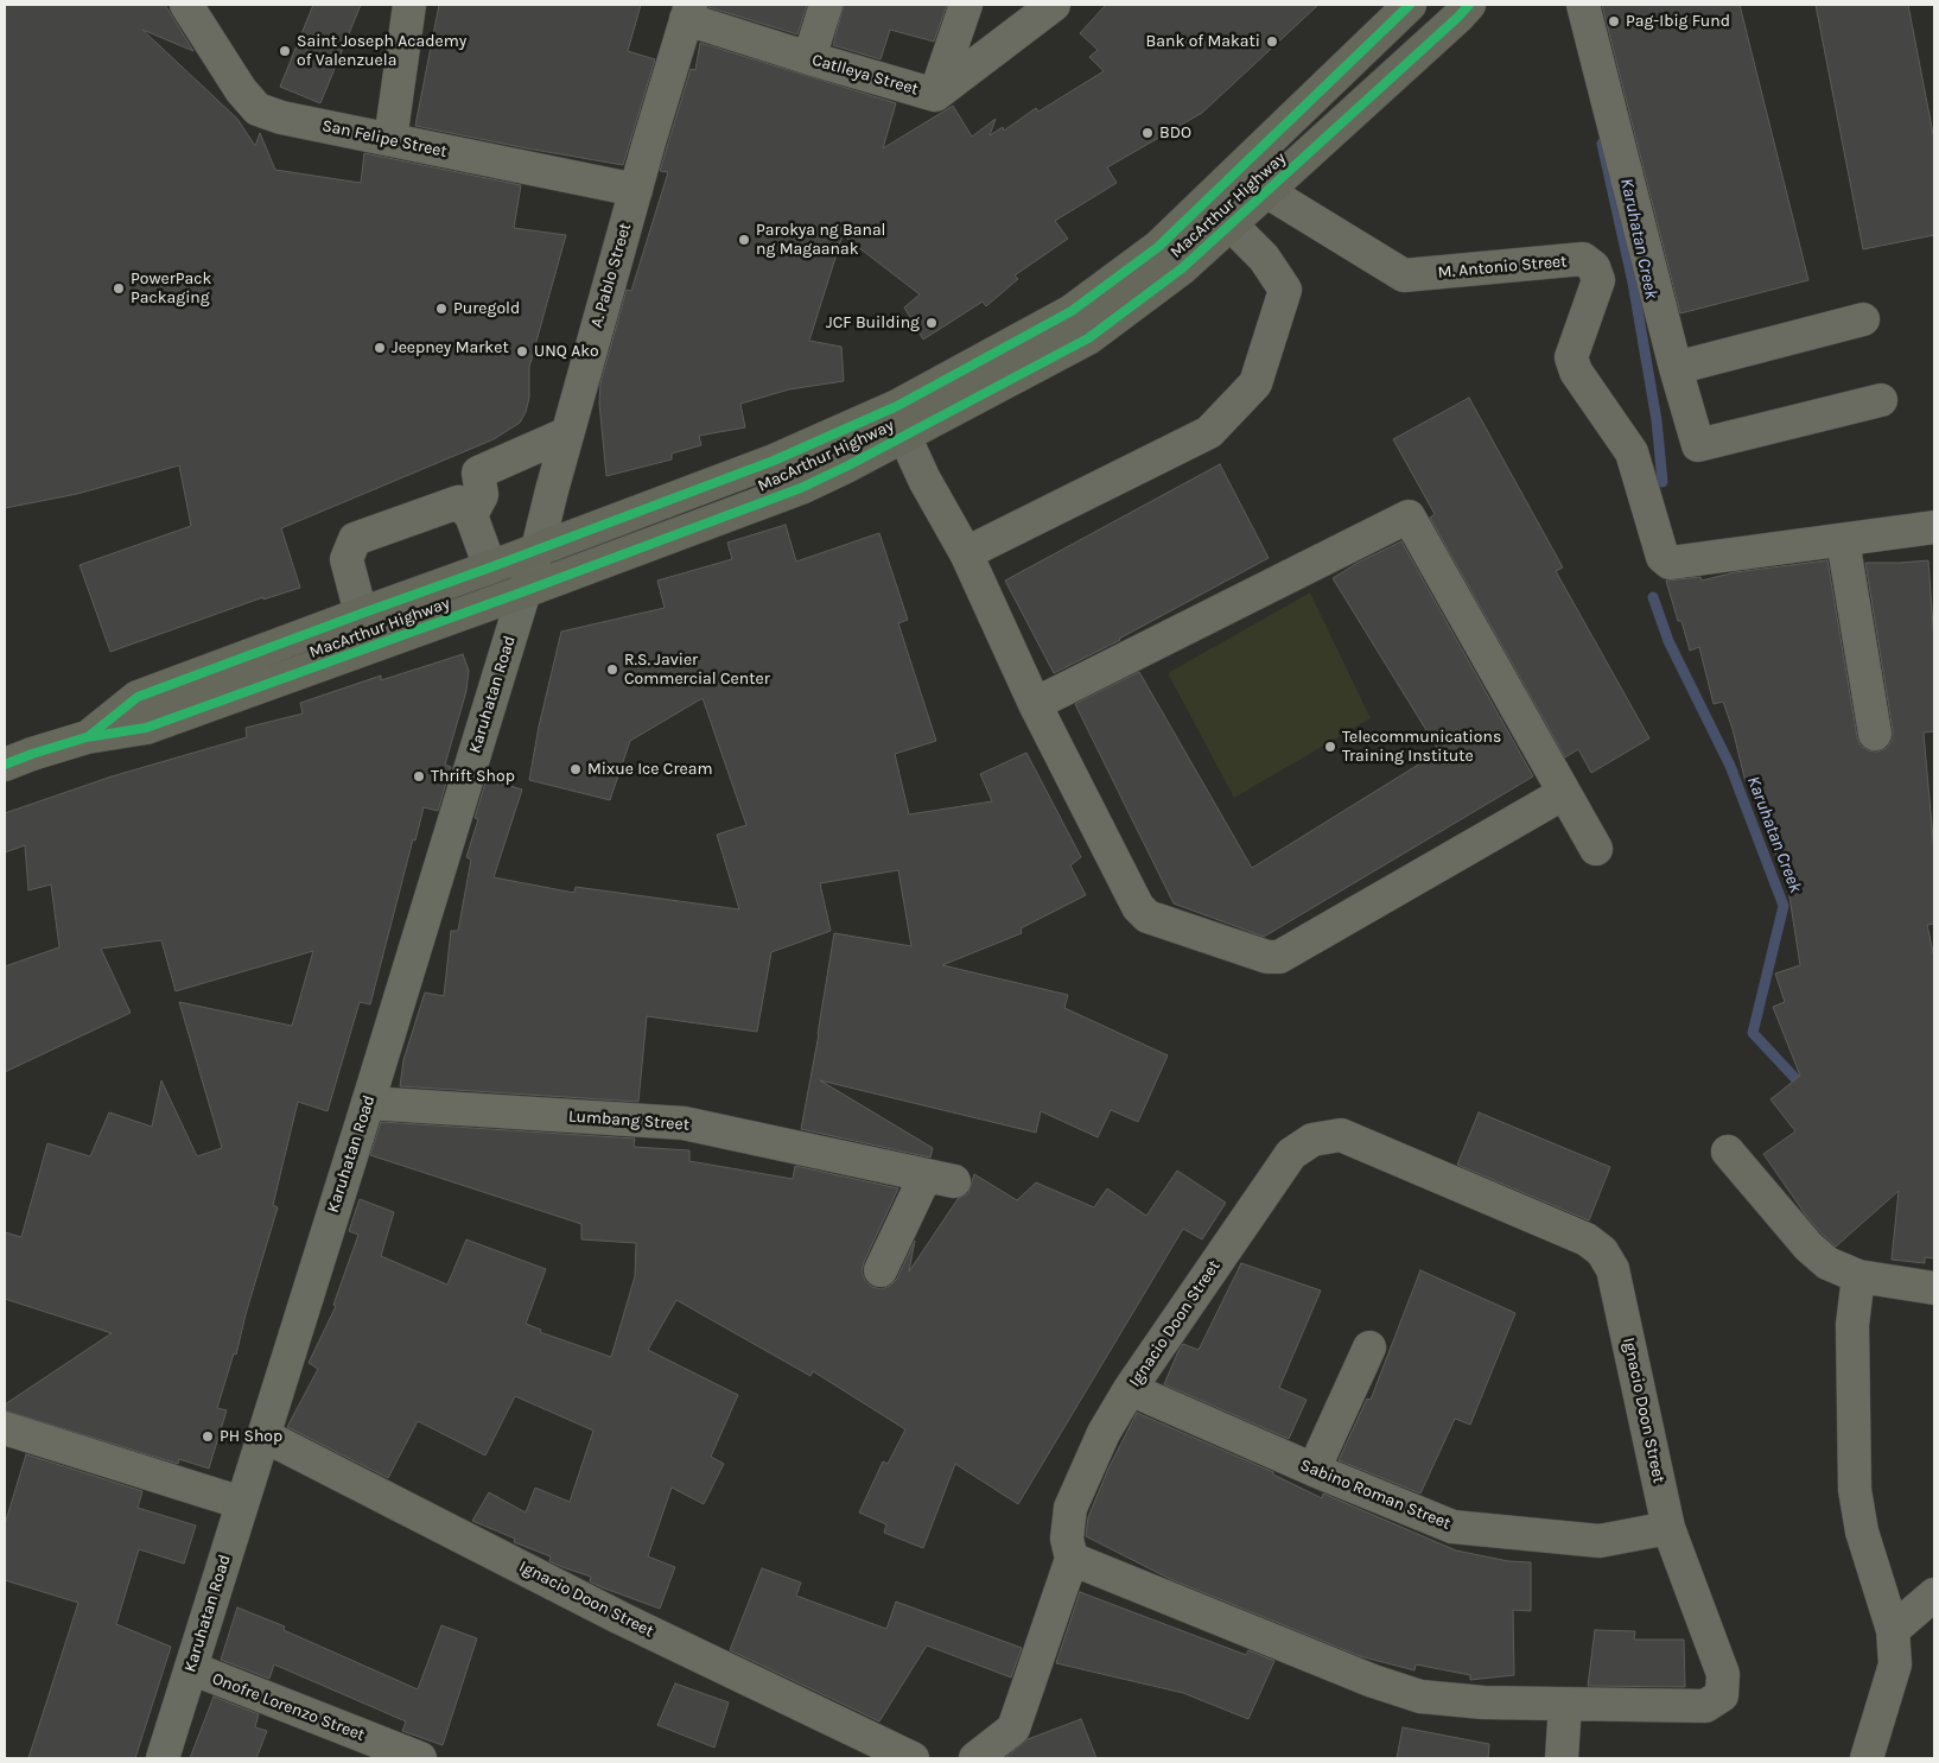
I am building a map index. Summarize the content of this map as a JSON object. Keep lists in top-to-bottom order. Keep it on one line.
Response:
{"streets":{"highway":["MacArthur Highway"],"main road":["Karuhatan Road"],"street":["Catlleya Street","San Felipe Street","M. Antonio Street","A. Pablo Street","Lumbang Street","Ignacio Doon Street","Sabino Roman Street","Onofre Lorenzo Street"]},"crossings":[["Catlleya Street","A. Pablo Street"],["San Felipe Street","A. Pablo Street"],["MacArthur Highway","M. Antonio Street"],["MacArthur Highway","A. Pablo Street"],["MacArthur Highway","Karuhatan Road"],["A. Pablo Street","Karuhatan Road"],["Karuhatan Road","Lumbang Street"],["Karuhatan Road","Ignacio Doon Street"],["Karuhatan Road","Onofre Lorenzo Street"],["Ignacio Doon Street","Sabino Roman Street"]],"water":["Karuhatan Creek"],"places":["Pag-Ibig Fund","Bank of Makati","Saint Joseph Academy of Valenzuela","BDO","Parokya ng Banal ng Magaanak","PowerPack Packaging","Puregold","JCF Building","Jeepney Market","UNQ Ako","R.S. Javier Commercial Center","Telecommunications Training Institute","Mixue Ice Cream","Thrift Shop","PH Shop"]}
